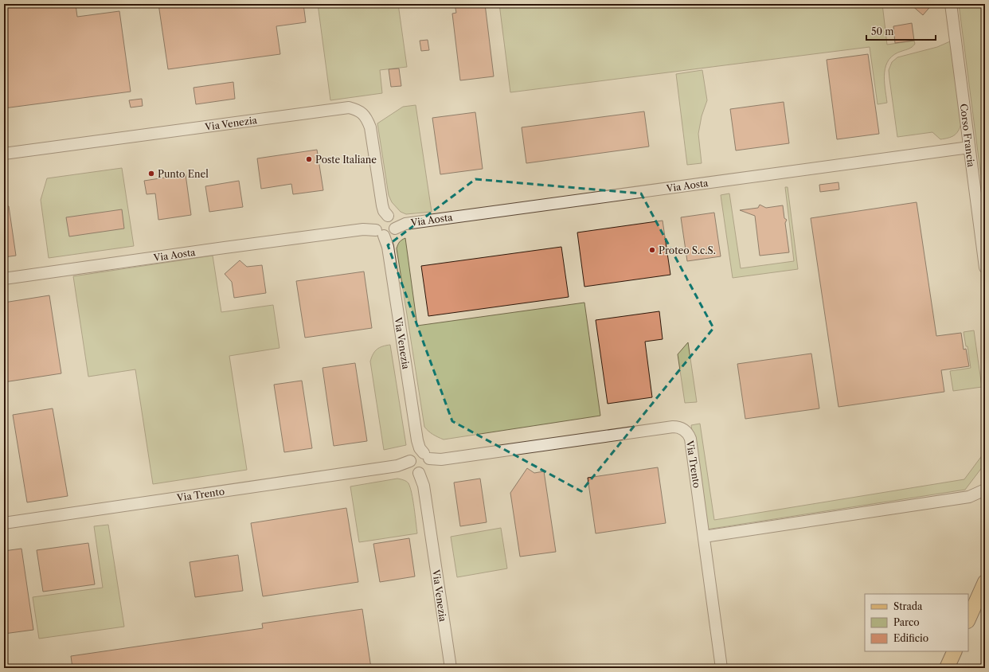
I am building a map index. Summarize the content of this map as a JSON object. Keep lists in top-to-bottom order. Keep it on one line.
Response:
{"streets":{"street":["Via Venezia","Corso Francia","Via Aosta","Via Trento"]},"crossings":[["Via Venezia","Via Aosta"],["Via Venezia","Via Trento"],["Corso Francia","Via Aosta"]],"places":["Poste Italiane","Punto Enel","Proteo S.c.S."],"legend":["Strada","Parco","Edificio"],"scale_bar":"50 m"}
